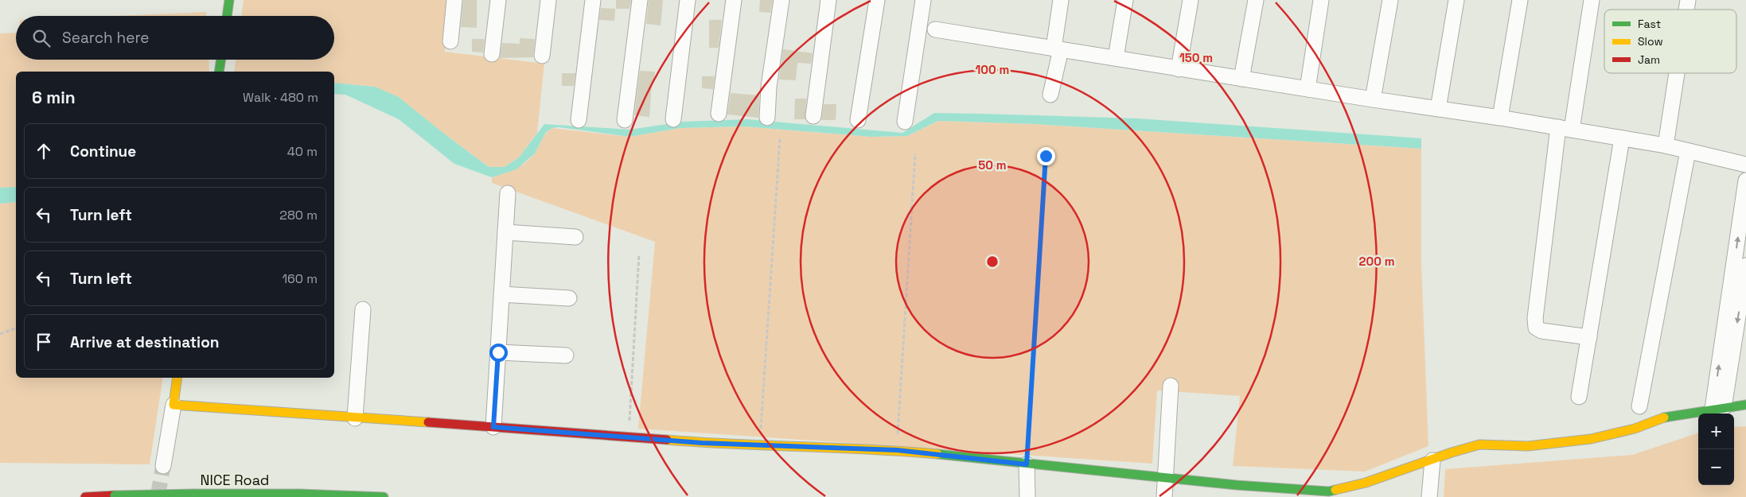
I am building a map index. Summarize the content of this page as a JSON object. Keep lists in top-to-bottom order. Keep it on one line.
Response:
{"streets":{"main road":["NICE Road"]},"legend":["Fast","Slow","Jam"],"page":{"search":"Search here","heading":["6 min","Walk · 480 m"],"list":[["Continue","40 m"],["Turn left","280 m"],["Turn left","160 m"],"Arrive at destination"],"map_buttons":["+","−"]},"rings":["150 m","100 m","50 m","200 m"]}
